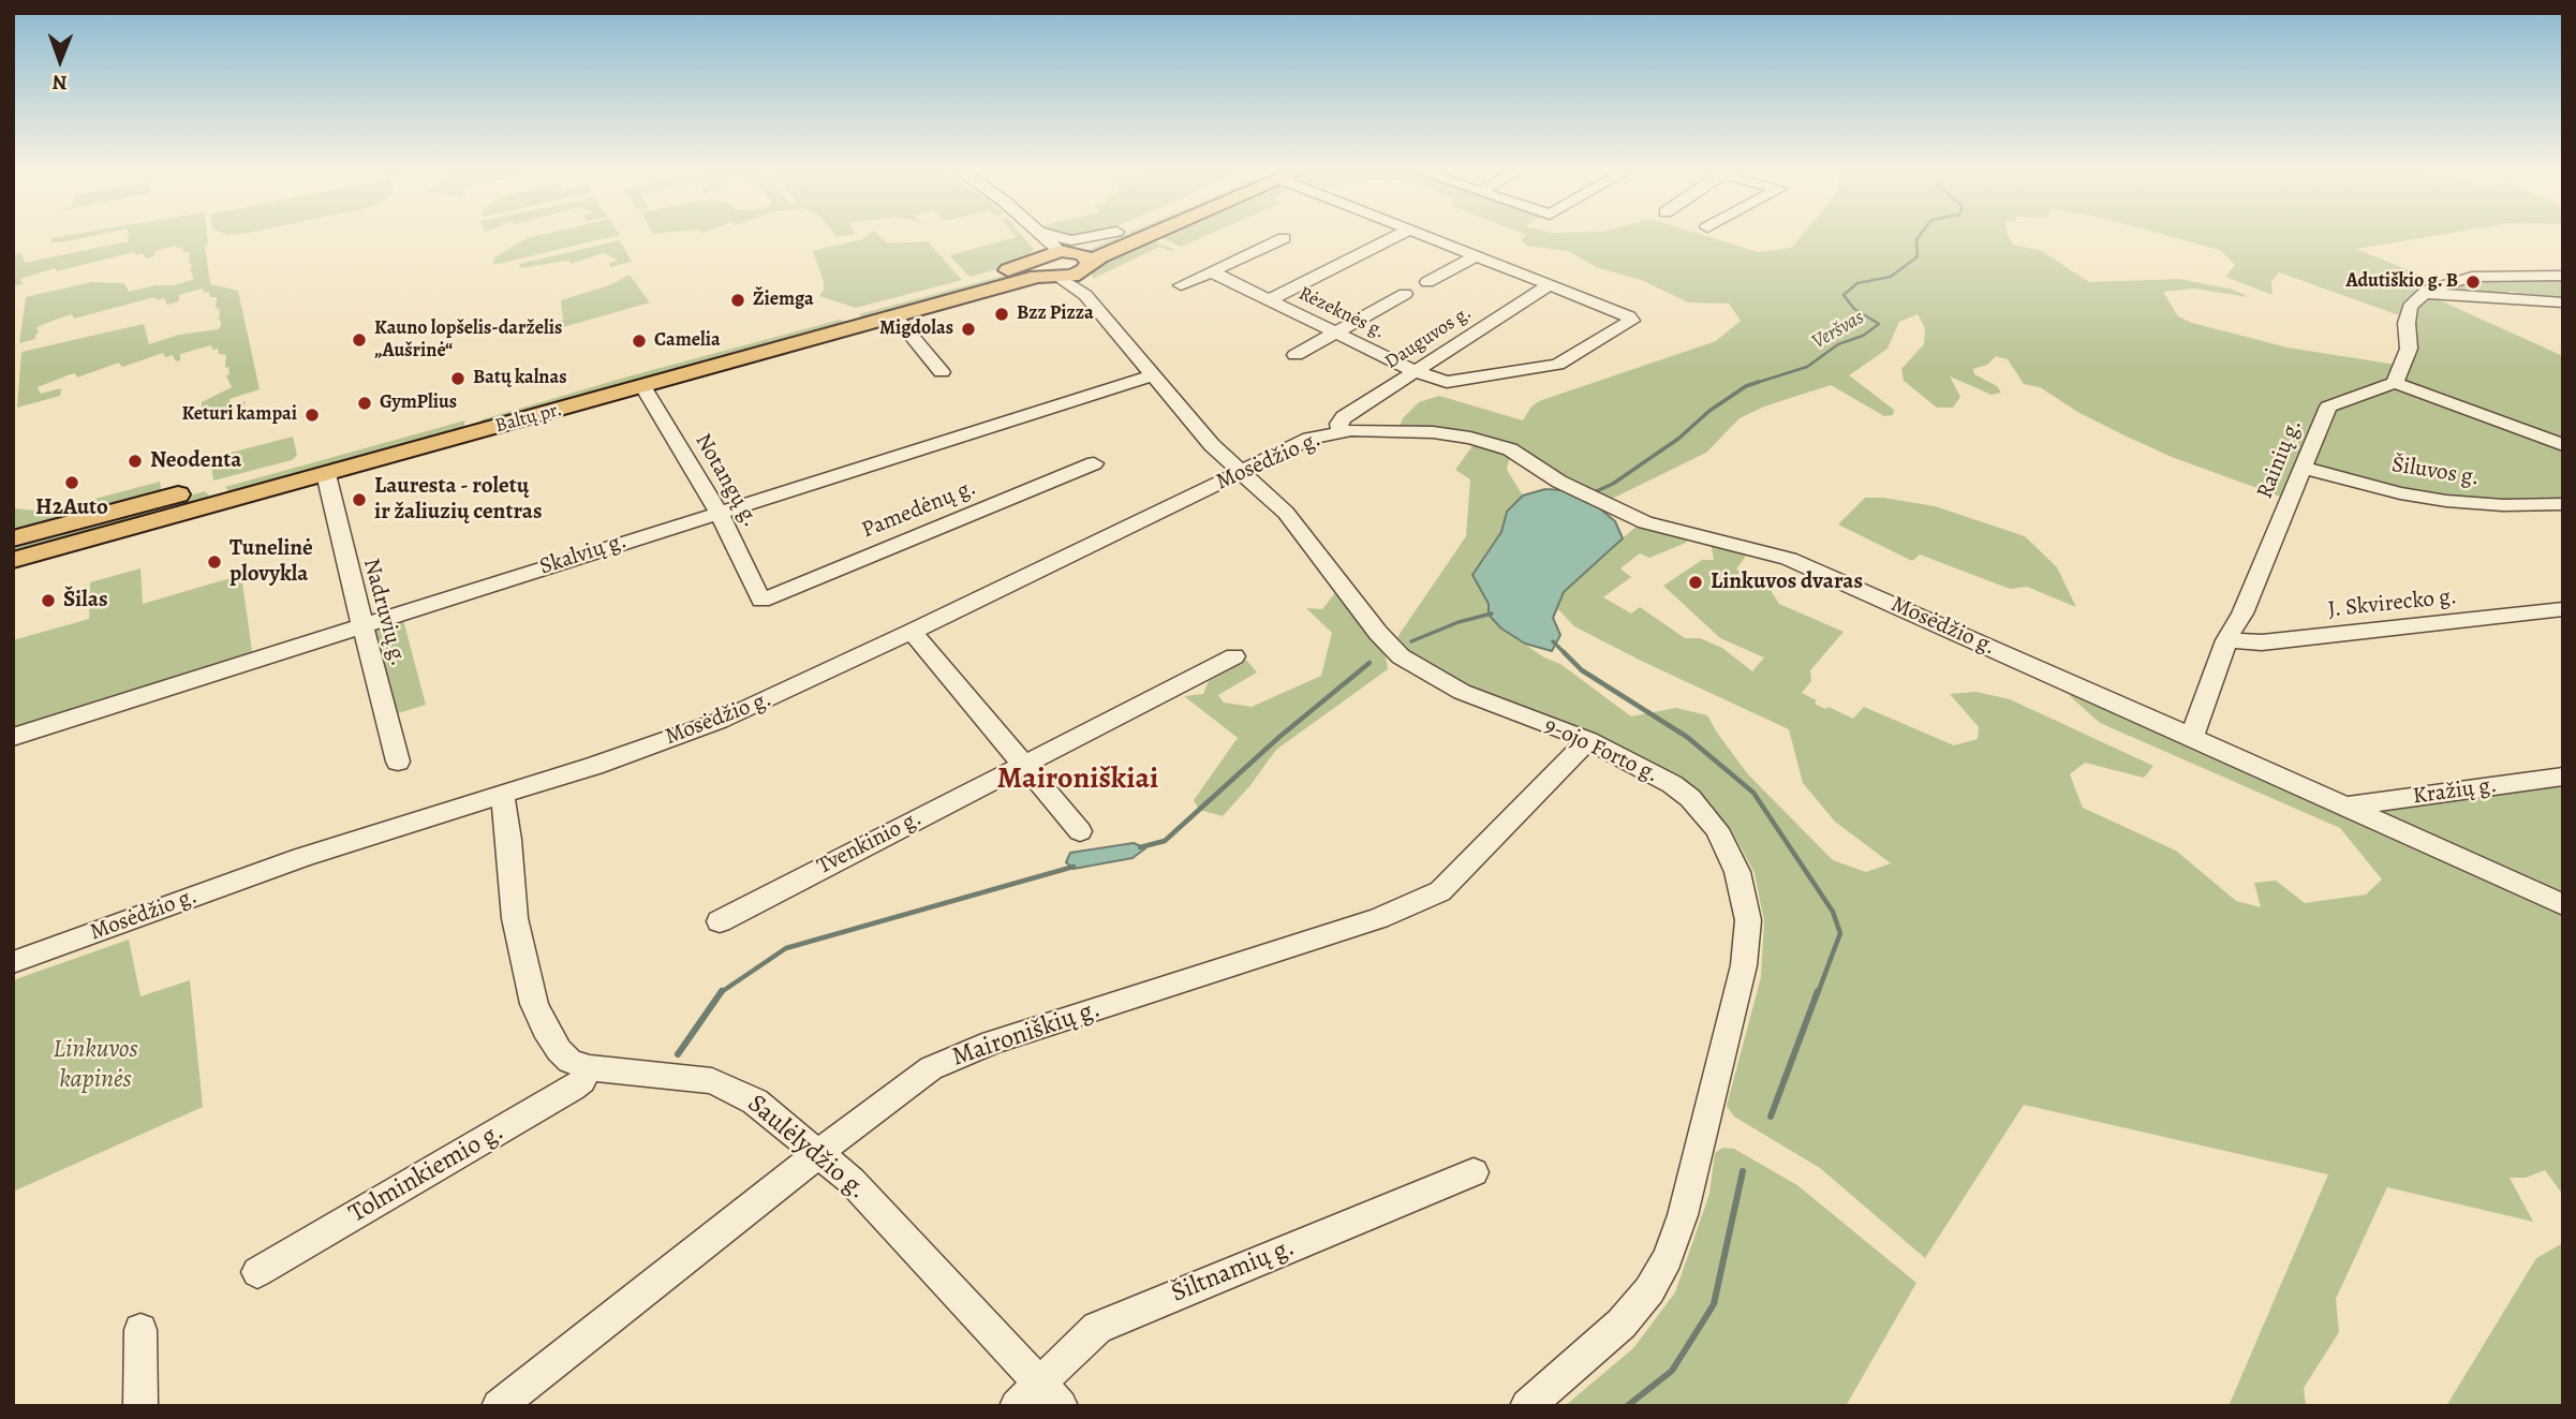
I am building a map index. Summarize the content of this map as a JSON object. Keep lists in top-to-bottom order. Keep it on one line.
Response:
{"streets":{"main road":["Baltų pr."],"street":["Rėzeknės g.","Dauguvos g.","Rainių g.","Mosėdžio g.","Šiluvos g.","Notangų g.","Pamedėnų g.","Skalvių g.","J. Skvirecko g.","Nadruvių g.","9-ojo Forto g.","Kražių g.","Tvenkinio g.","Maironiškių g.","Saulėlydžio g.","Tolminkiemio g.","Šiltnamių g."]},"crossings":[["Rėzeknės g.","Dauguvos g."],["Dauguvos g.","Mosėdžio g."],["Baltų pr.","Notangų g."],["Baltų pr.","Nadruvių g."],["Baltų pr.","9-ojo Forto g."],["Rainių g.","Mosėdžio g."],["Rainių g.","Šiluvos g."],["Rainių g.","J. Skvirecko g."],["Mosėdžio g.","9-ojo Forto g."],["Mosėdžio g.","Kražių g."],["Mosėdžio g.","Saulėlydžio g."],["Notangų g.","Pamedėnų g."],["Notangų g.","Skalvių g."],["Skalvių g.","Nadruvių g."],["Skalvių g.","9-ojo Forto g."],["9-ojo Forto g.","Maironiškių g."],["Maironiškių g.","Saulėlydžio g."],["Saulėlydžio g.","Tolminkiemio g."],["Saulėlydžio g.","Šiltnamių g."]],"districts":["Maironiškiai"],"water":["Veršvas"],"parks":["Linkuvos kapinės"],"places":["Adutiškio g. B","Žiemga","Bzz Pizza","Migdolas","Kauno lopšelis-darželis „Aušrinė“","Camelia","Batų kalnas","GymPlius","Keturi kampai","Neodenta","H2Auto","Lauresta - roletų ir žaliuzių centras","Tunelinė plovykla","Linkuvos dvaras","Šilas"],"north":"bottom"}
